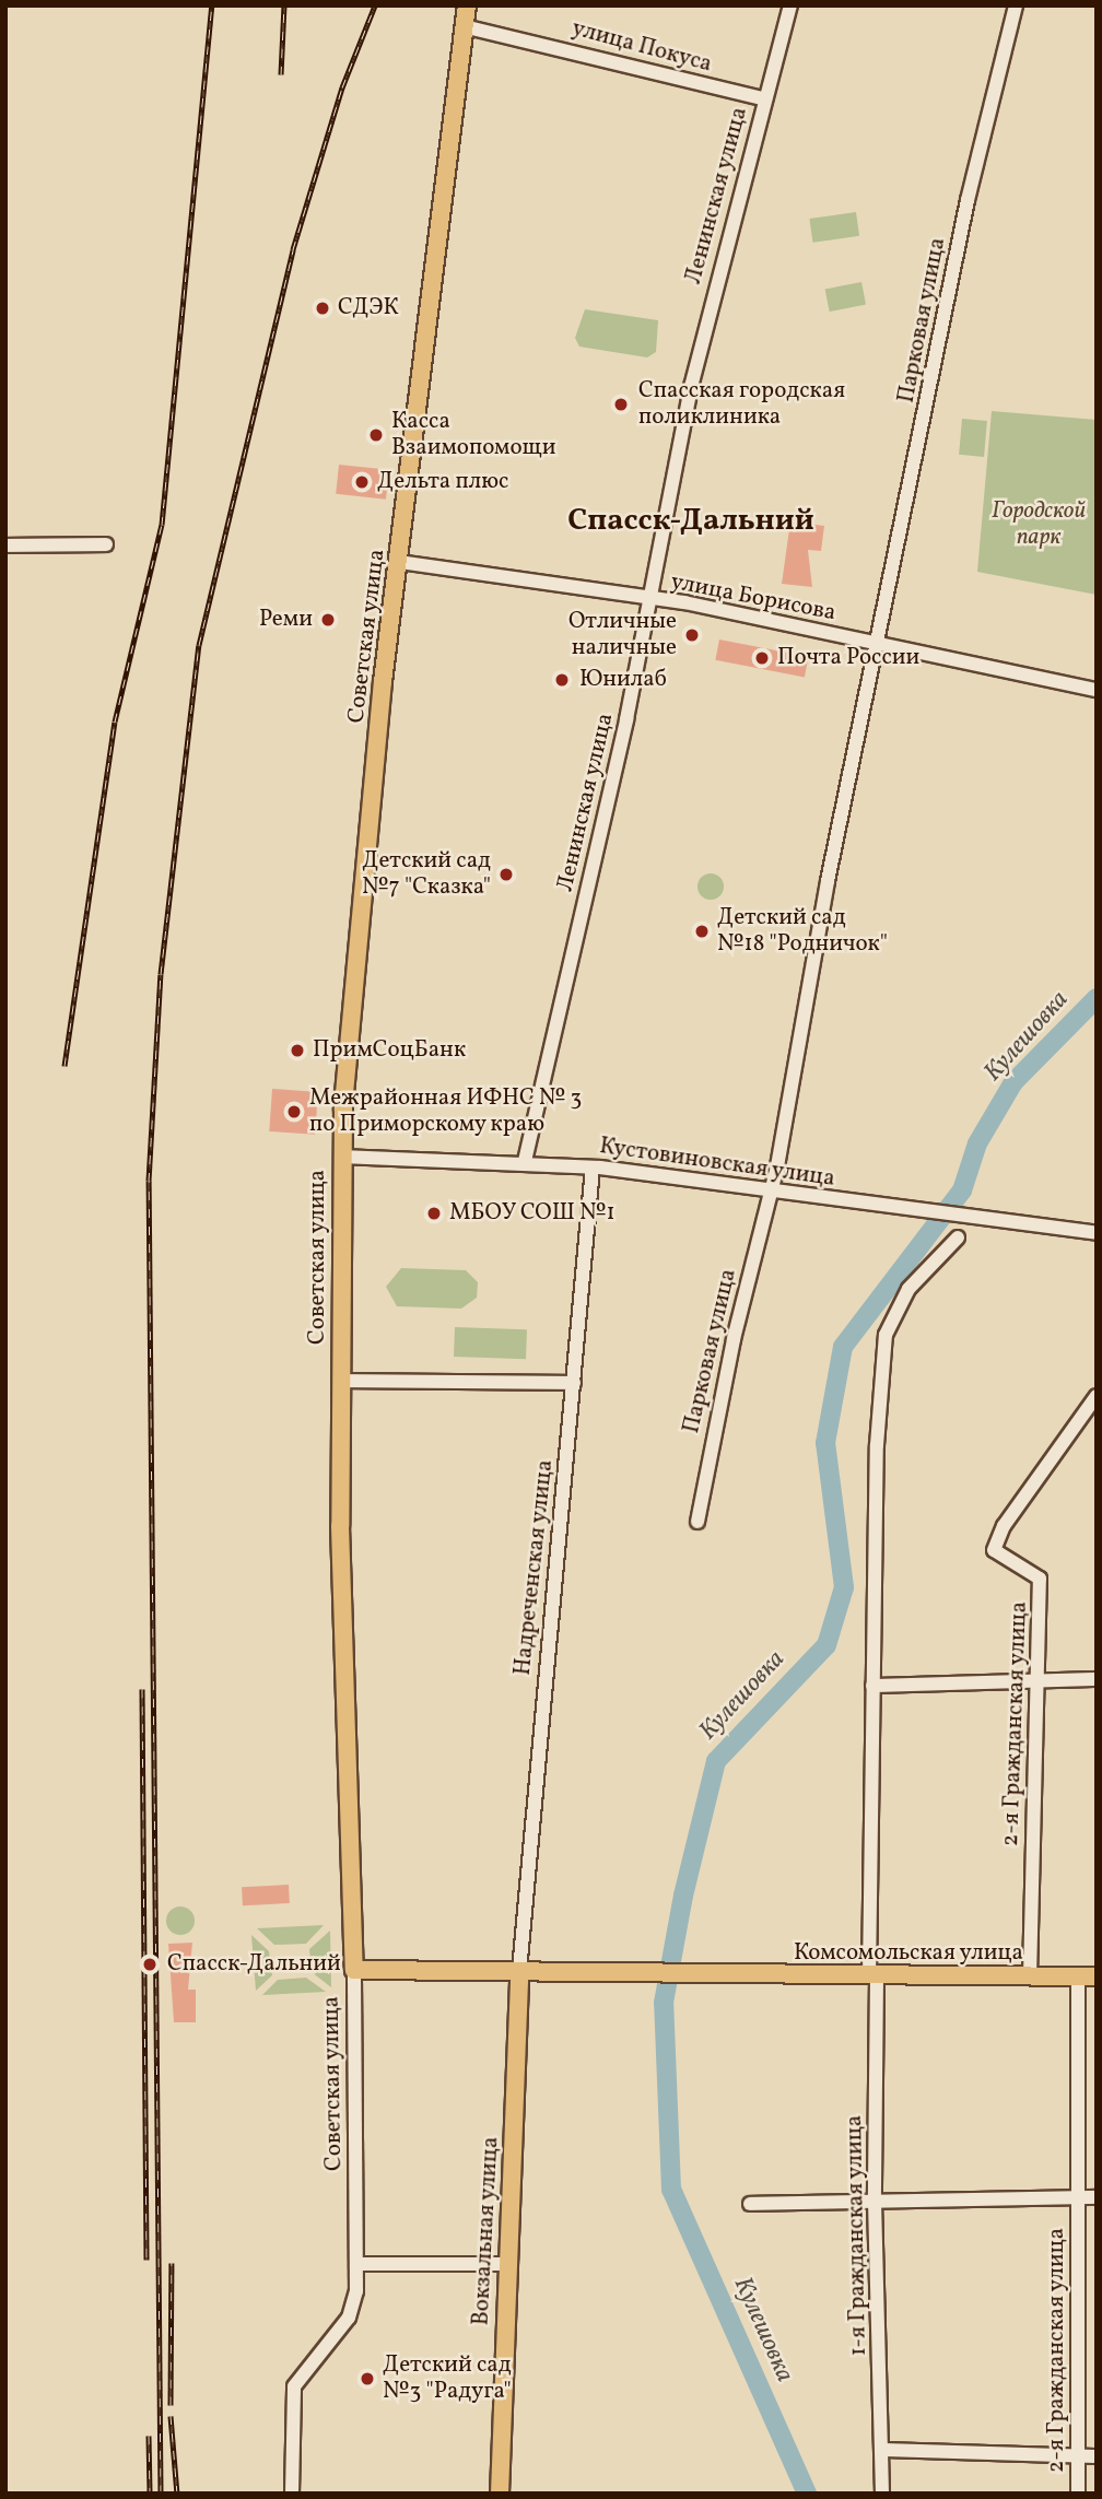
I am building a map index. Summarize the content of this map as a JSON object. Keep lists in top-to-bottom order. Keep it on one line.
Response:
{"streets":{"main road":["Советская улица","Комсомольская улица","Вокзальная улица"],"street":["улица Покуса","Ленинская улица","Парковая улица","улица Борисова","Кустовиновская улица","Надреченская улица","2-я Гражданская улица","1-я Гражданская улица"]},"crossings":[["улица Покуса","Ленинская улица"],["улица Покуса","Советская улица"],["Ленинская улица","улица Борисова"],["Ленинская улица","Кустовиновская улица"],["Парковая улица","улица Борисова"],["Парковая улица","Кустовиновская улица"],["улица Борисова","Советская улица"],["Советская улица","Кустовиновская улица"],["Кустовиновская улица","Надреченская улица"],["Надреченская улица","Комсомольская улица"],["Надреченская улица","Вокзальная улица"],["2-я Гражданская улица","Комсомольская улица"],["Комсомольская улица","Вокзальная улица"],["Комсомольская улица","1-я Гражданская улица"]],"districts":["Спасск-Дальний"],"water":["Кулешовка"],"parks":["Городской парк"],"places":["СДЭК","Спасская городская поликлиника","Касса Взаимопомощи","Дельта плюс","Реми","Отличные наличные","Почта России","Юнилаб","Детский сад №7 \"Сказка\"","Детский сад №18 \"Родничок\"","ПримСоцБанк","Межрайонная ИФНС № 3 по Приморскому краю","МБОУ СОШ №1","Спасск-Дальний","Детский сад №3 \"Радуга\""]}
